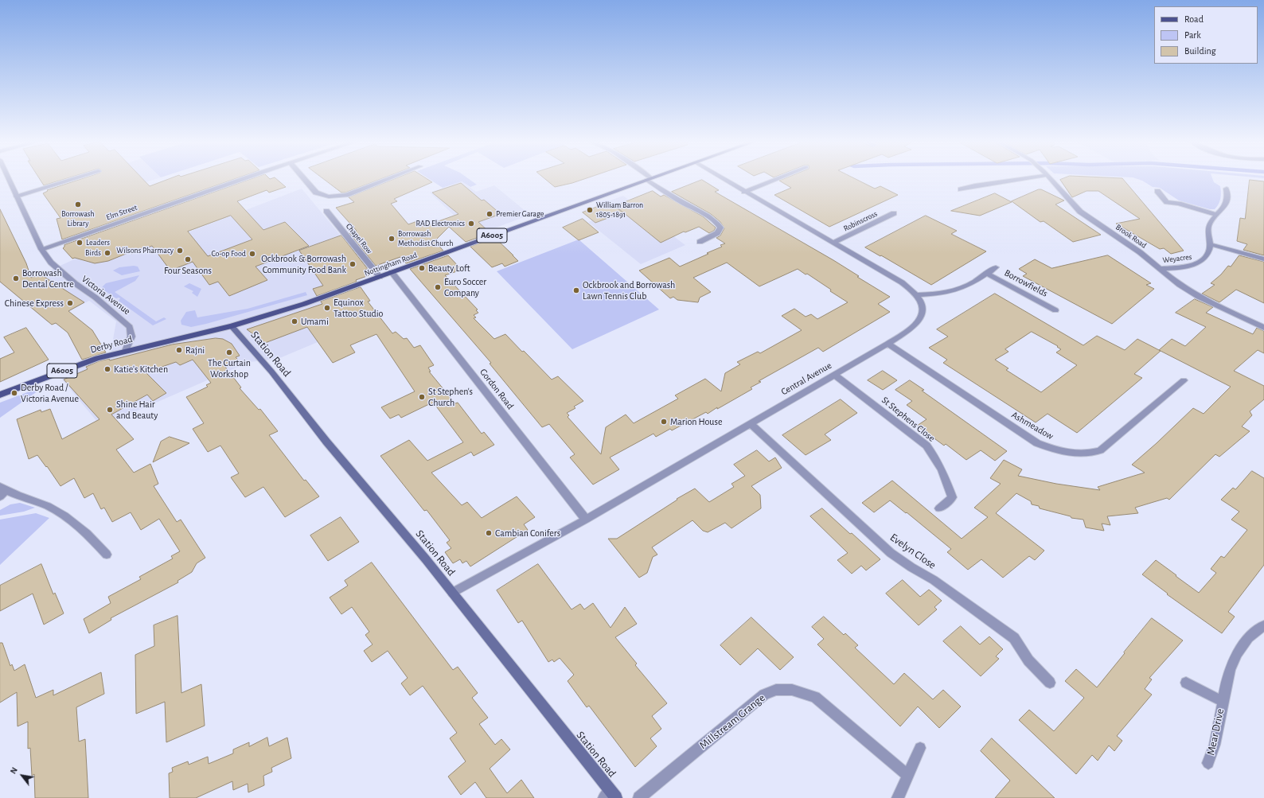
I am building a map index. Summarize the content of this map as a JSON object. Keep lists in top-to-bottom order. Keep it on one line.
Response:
{"streets":{"main road":["A6005","Nottingham Road","Derby Road","Station Road"],"street":["Elm Street","Robinscross","Brook Road","Chapel Row","Weyacres","Borrowfields","Victoria Avenue","Central Avenue","Gordon Road","St Stephens Close","Ashmeadow","Evelyn Close","Millstream Grange","Mear Drive"]},"crossings":[["Elm Street","Victoria Avenue"],["Robinscross","Central Avenue"],["Brook Road","Weyacres"],["Chapel Row","Nottingham Road"],["Nottingham Road","Derby Road"],["Nottingham Road","Station Road"],["Nottingham Road","Gordon Road"],["Borrowfields","Central Avenue"],["Victoria Avenue","Derby Road"],["Derby Road","Station Road"],["Station Road","Central Avenue"],["Central Avenue","Gordon Road"],["Central Avenue","St Stephens Close"],["Central Avenue","Ashmeadow"],["Central Avenue","Evelyn Close"]],"places":["Borrowash Library","William Barron 1805-1891","Premier Garage","RAD Electronics","Borrowash Methodist Church","Leaders","Wilsons Pharmacy","Birds","Co-op Food","Four Seasons","Ockbrook & Borrowash Community Food Bank","Beauty Loft","Borrowash Dental Centre","Euro Soccer Company","Ockbrook and Borrowash Lawn Tennis Club","Chinese Express","Equinox Tattoo Studio","Umami","Rajni","The Curtain Workshop","Katie's Kitchen","Derby Road / Victoria Avenue","St Stephen's Church","Shine Hair and Beauty","Marion House","Cambian Conifers"],"legend":["Road","Park","Building"],"north":"top left"}
